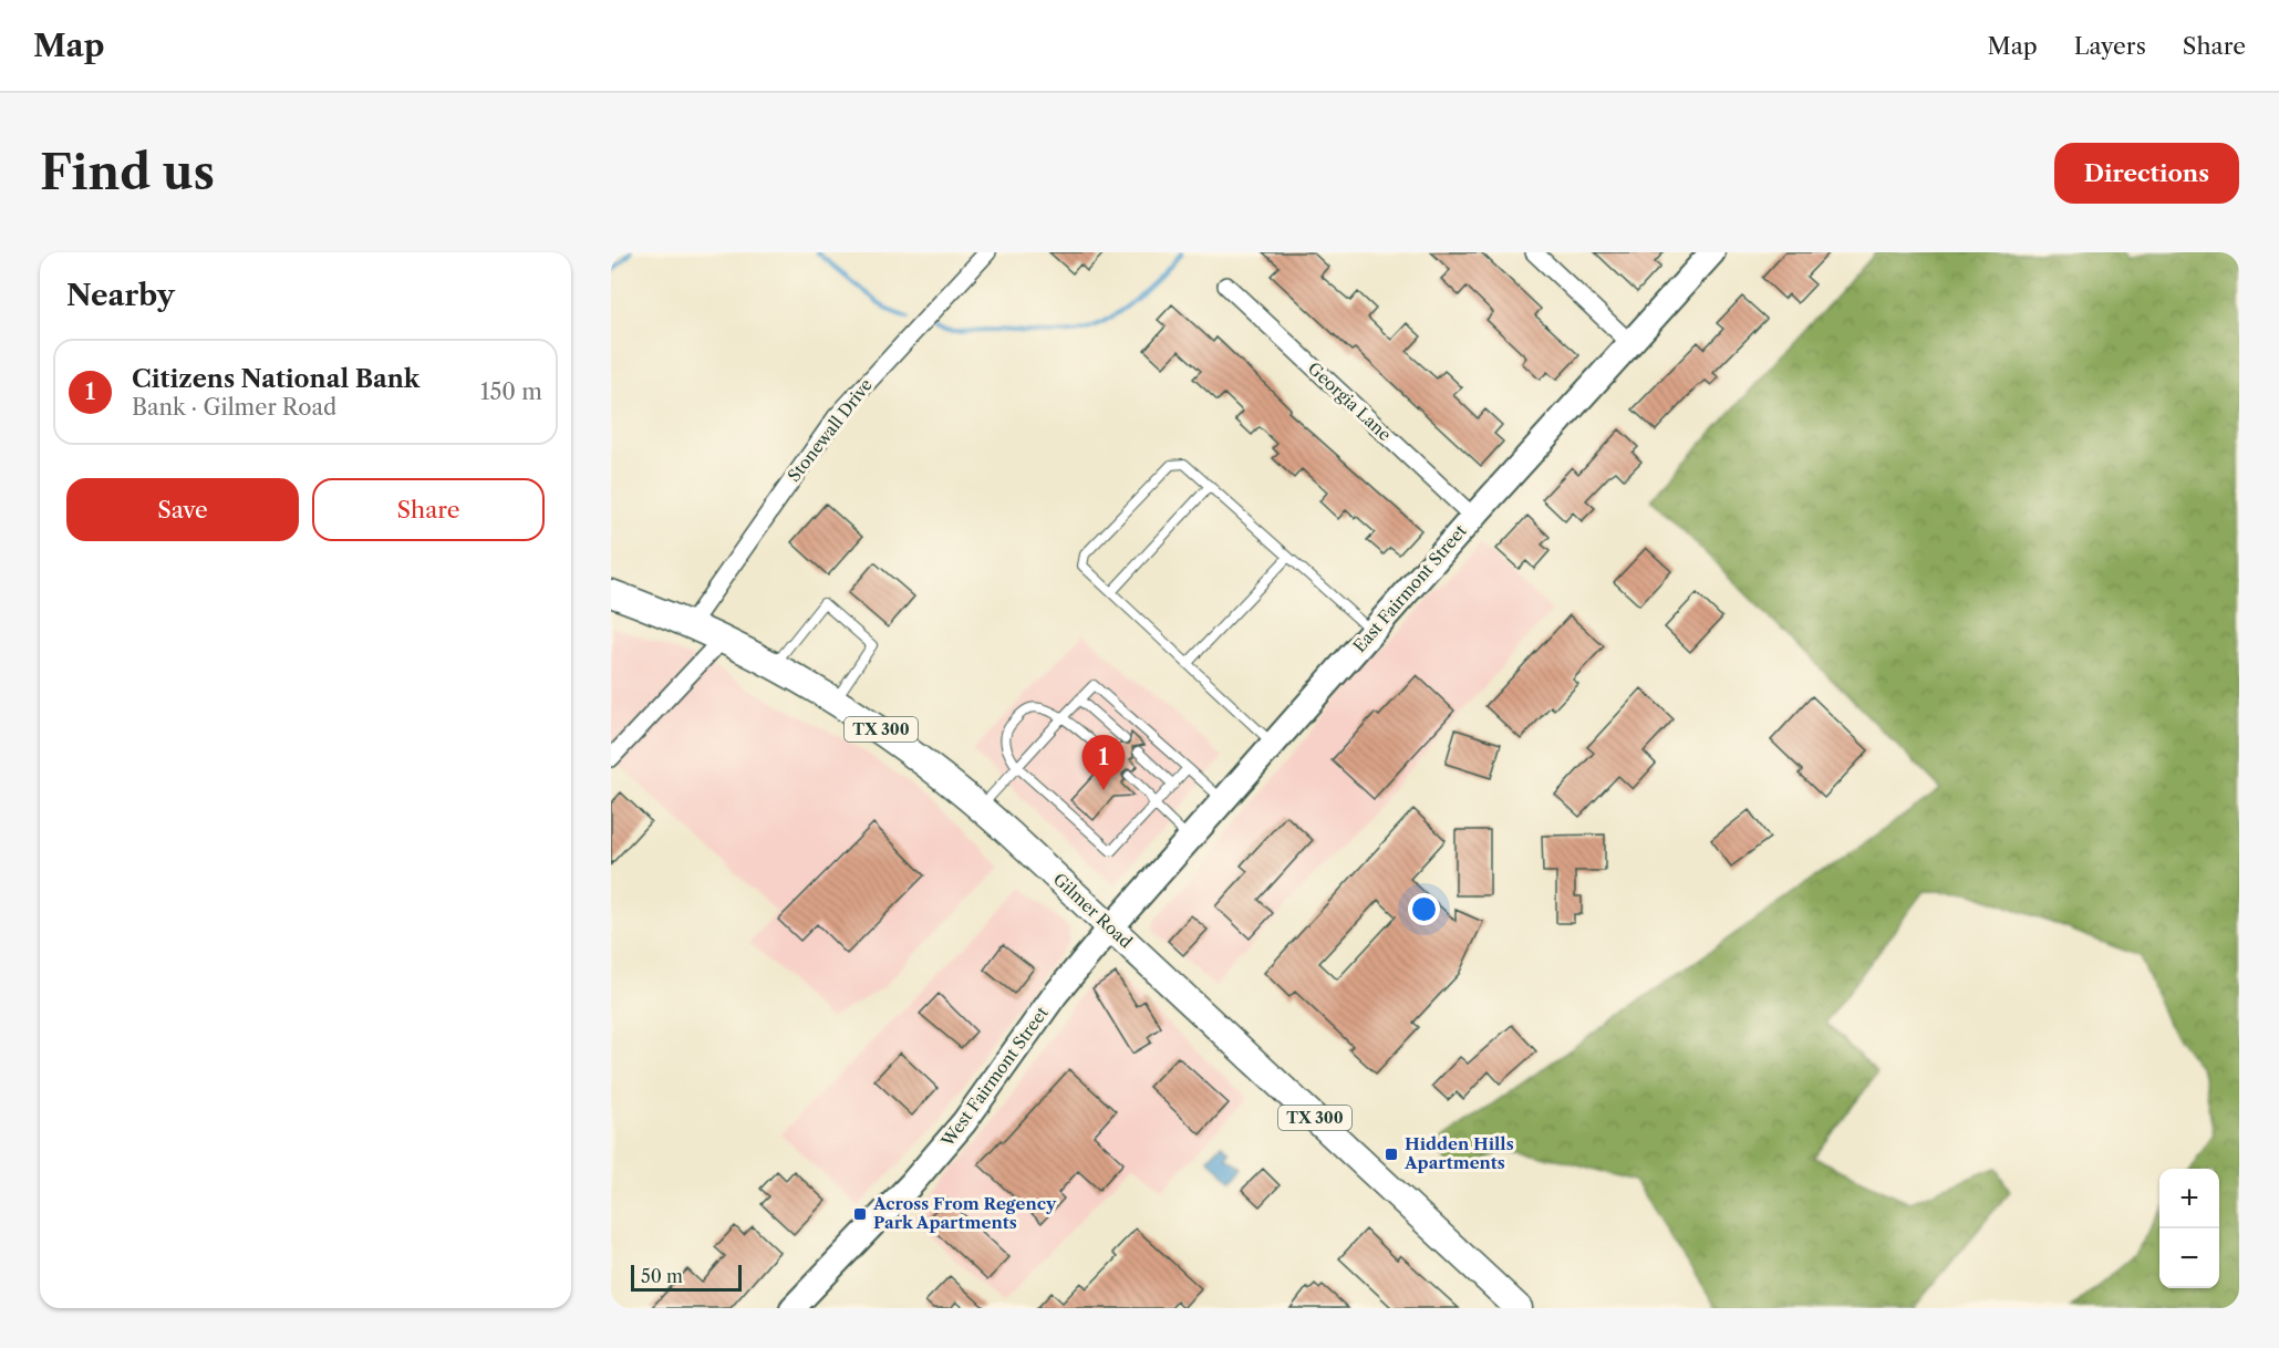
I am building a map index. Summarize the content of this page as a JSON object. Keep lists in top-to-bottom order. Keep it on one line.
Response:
{"streets":{"main road":["TX 300","Gilmer Road"],"street":["Georgia Lane","Stonewall Drive","East Fairmont Street","West Fairmont Street"]},"crossings":[["Georgia Lane","East Fairmont Street"],["Stonewall Drive","Gilmer Road"],["East Fairmont Street","Gilmer Road"],["East Fairmont Street","West Fairmont Street"],["Gilmer Road","West Fairmont Street"]],"places":{"transit":["Hidden Hills Apartments","Across From Regency Park Apartments"]},"scale_bar":"50 m","page":{"header":"Map","nav":["Map","Layers","Share"],"buttons":["Directions",["Save","Share"]],"title":"Find us","heading":"Nearby","list":[{"mark":"1","name":"Citizens National Bank","note":"Bank · Gilmer Road","value":"150 m"}],"pins":"1","map_buttons":["+","−"],"scale":"50 m"}}
